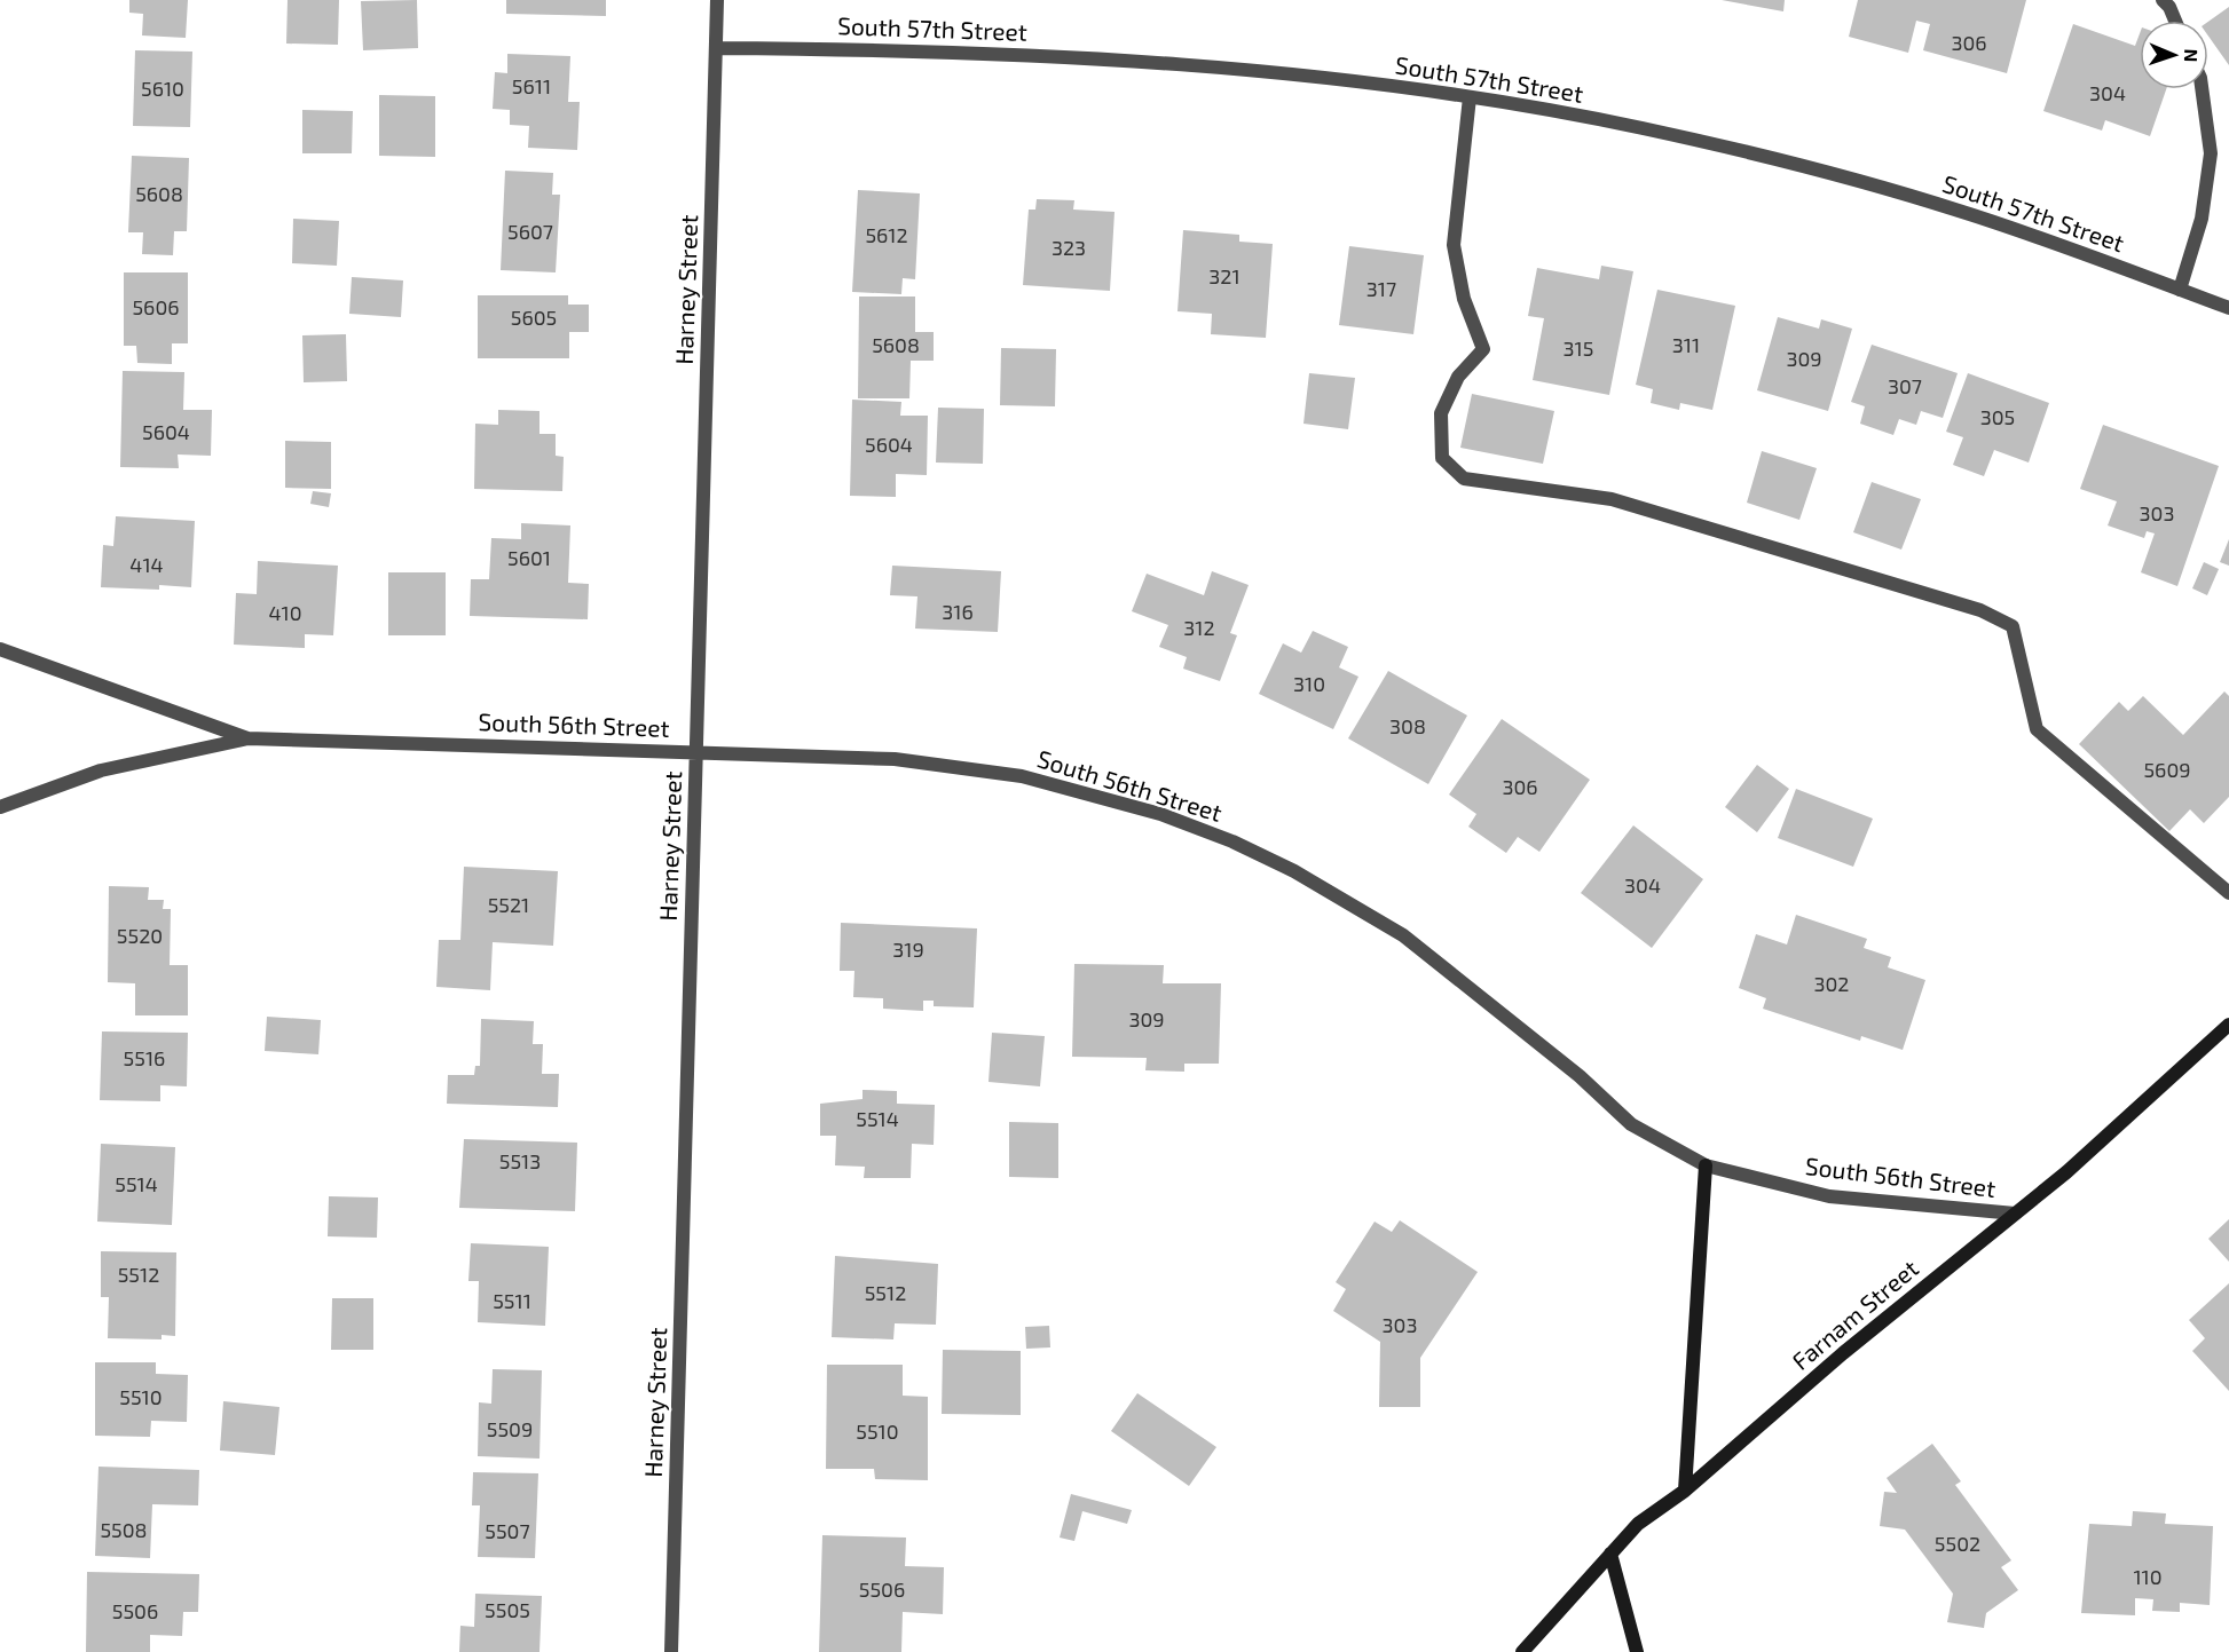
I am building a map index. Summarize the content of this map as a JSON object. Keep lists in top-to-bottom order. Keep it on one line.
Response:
{"streets":{"main road":["Farnam Street"],"street":["South 57th Street","Harney Street","South 56th Street"]},"crossings":[["South 57th Street","Harney Street"],["Harney Street","South 56th Street"],["South 56th Street","Farnam Street"]],"house_numbers":["306","5611","5610","304","5608","5607","5612","323","321","317","5606","5605","5608","311","315","309","307","305","5604","5604","303","5601","414","316","410","312","310","308","5609","306","304","5521","5520","319","302","309","5516","5514","5513","5514","5512","5512","5511","303","5510","5509","5510","5508","5507","5502","110","5506","5505","5506"],"north":"right"}
